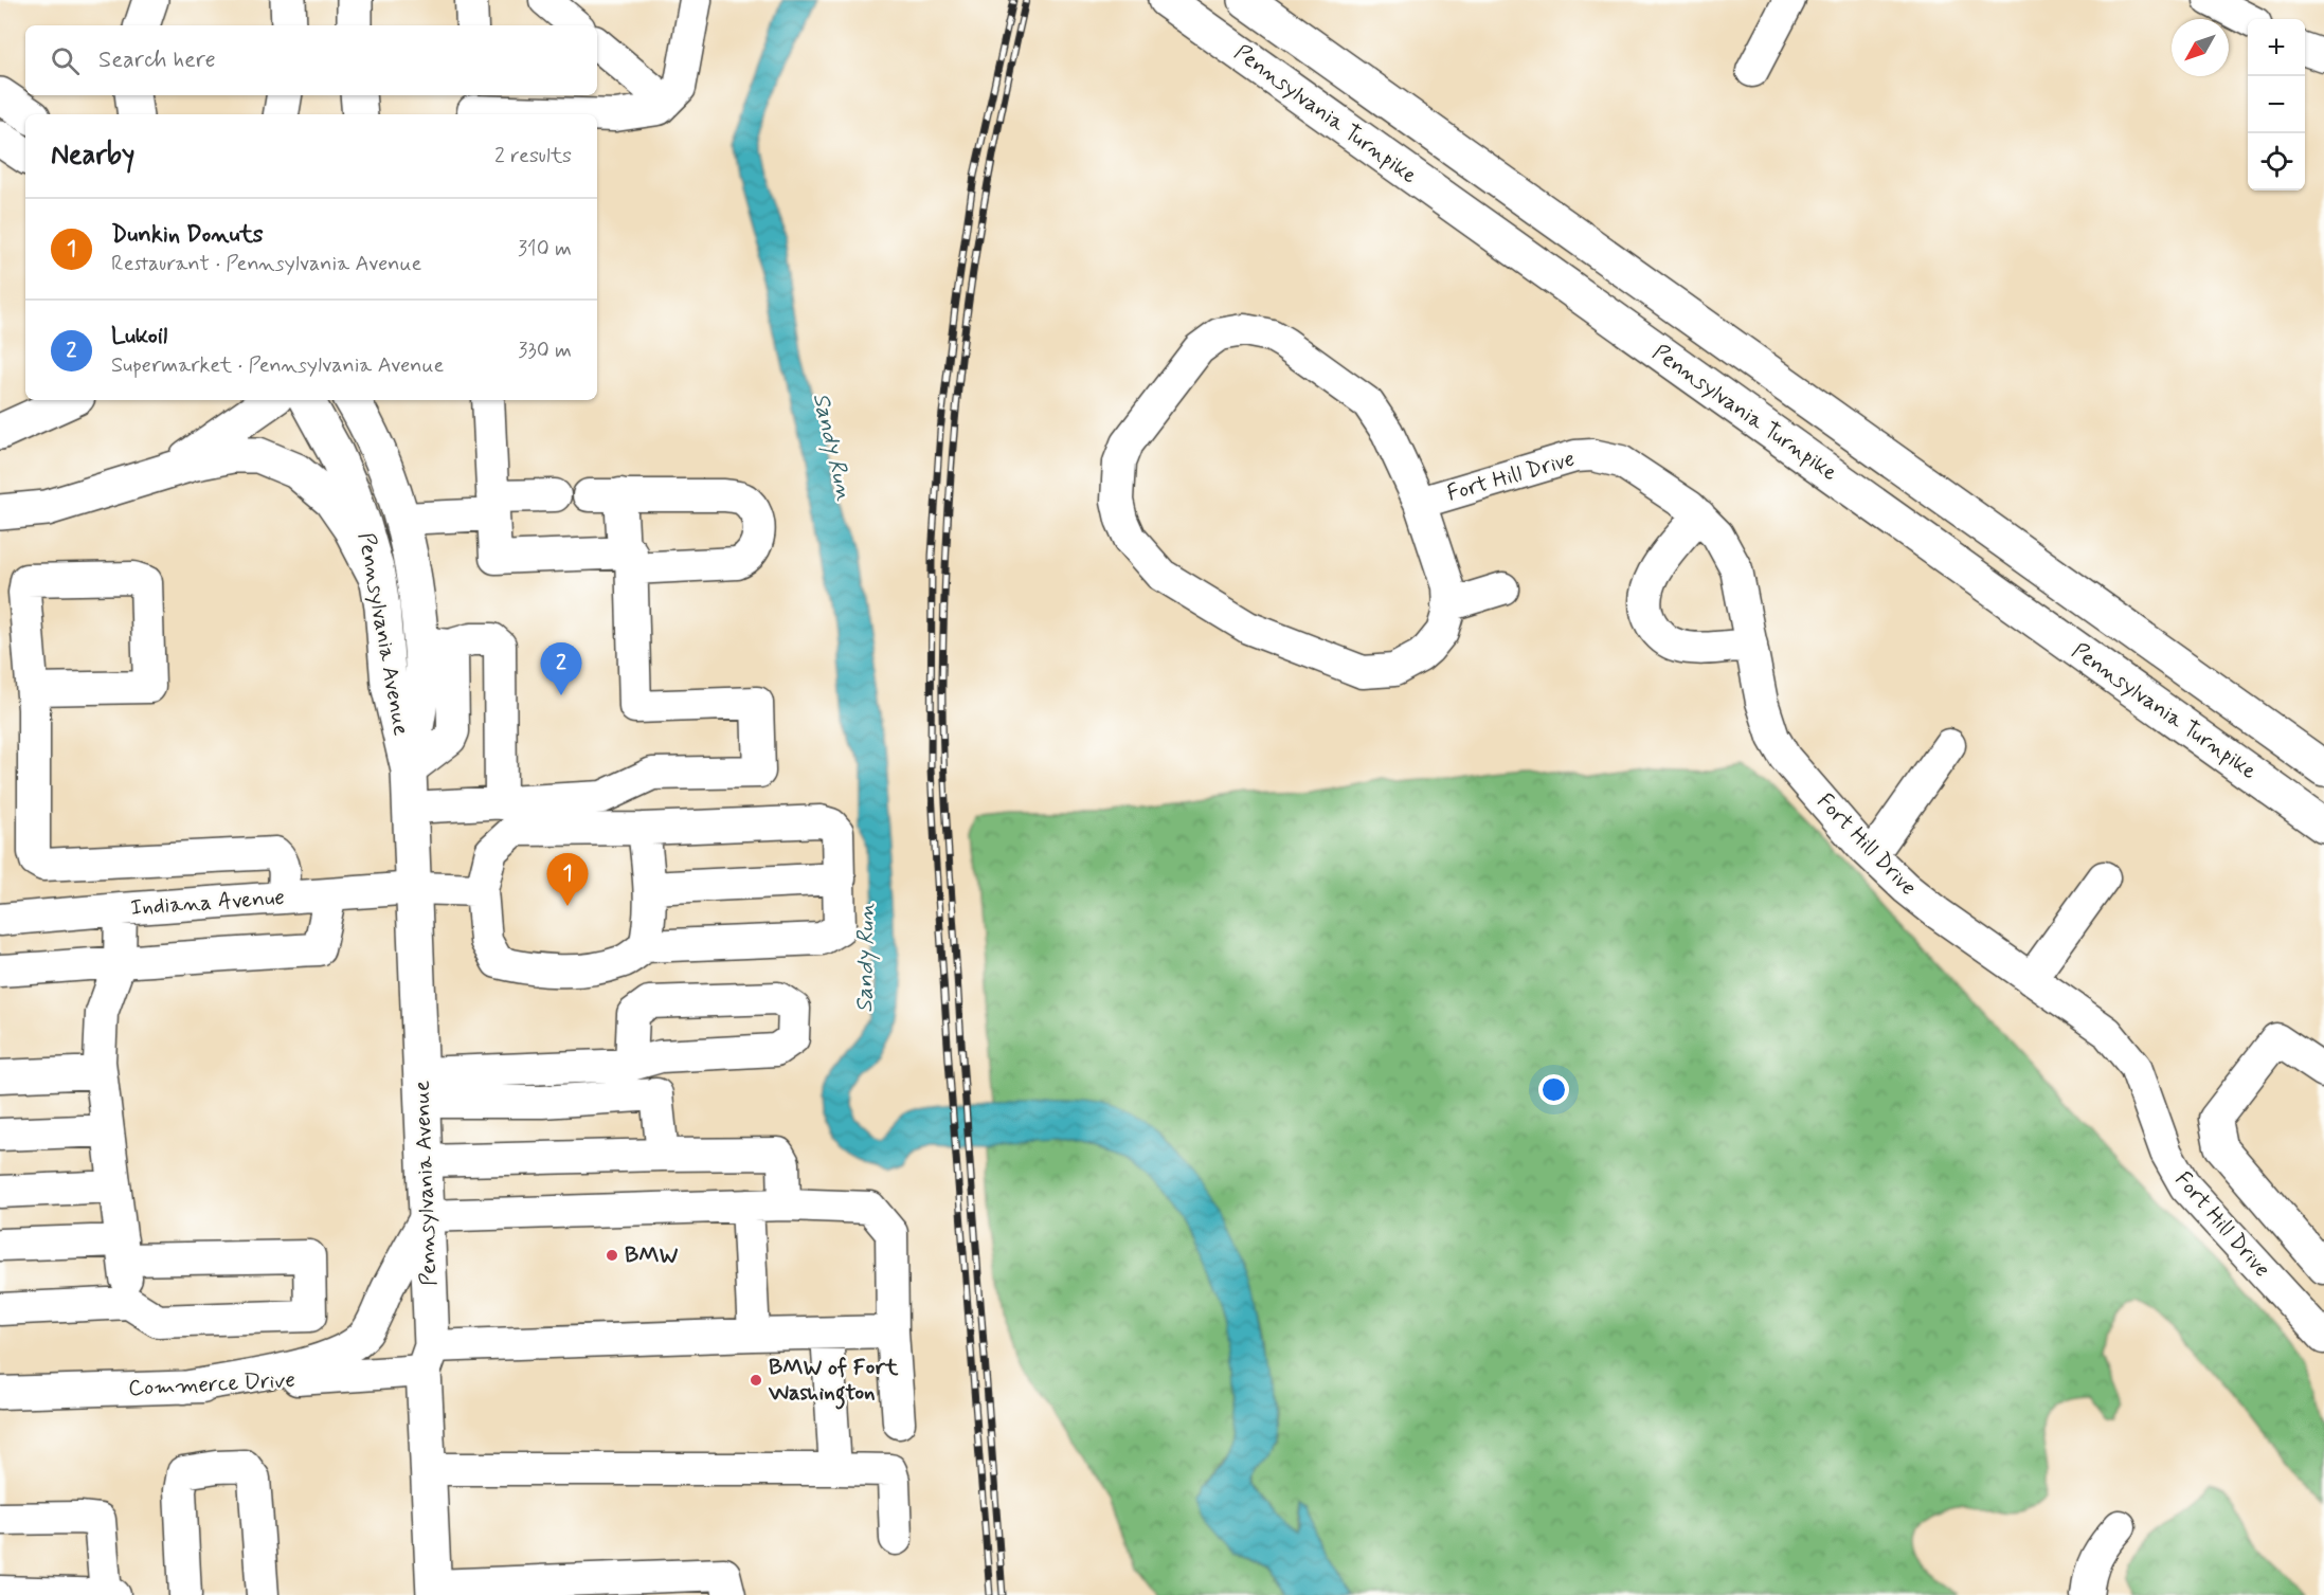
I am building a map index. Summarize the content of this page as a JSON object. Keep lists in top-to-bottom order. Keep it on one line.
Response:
{"streets":{"main road":["Pennsylvania Turnpike","Pennsylvania Avenue"],"street":["Fort Hill Drive","Indiana Avenue","Commerce Drive"]},"crossings":[["Pennsylvania Avenue","Indiana Avenue"],["Pennsylvania Avenue","Commerce Drive"]],"water":["Sandy Run"],"places":["BMW","BMW of Fort Washington"],"north":"bottom left","page":{"map_buttons":["+","−"],"search":"Search here","heading":["Nearby","2 results"],"list":[{"mark":"1","name":"Dunkin Donuts","note":"Restaurant · Pennsylvania Avenue","value":"310 m"},{"mark":"2","name":"Lukoil","note":"Supermarket · Pennsylvania Avenue","value":"330 m"}],"pins":["2","1"]}}
